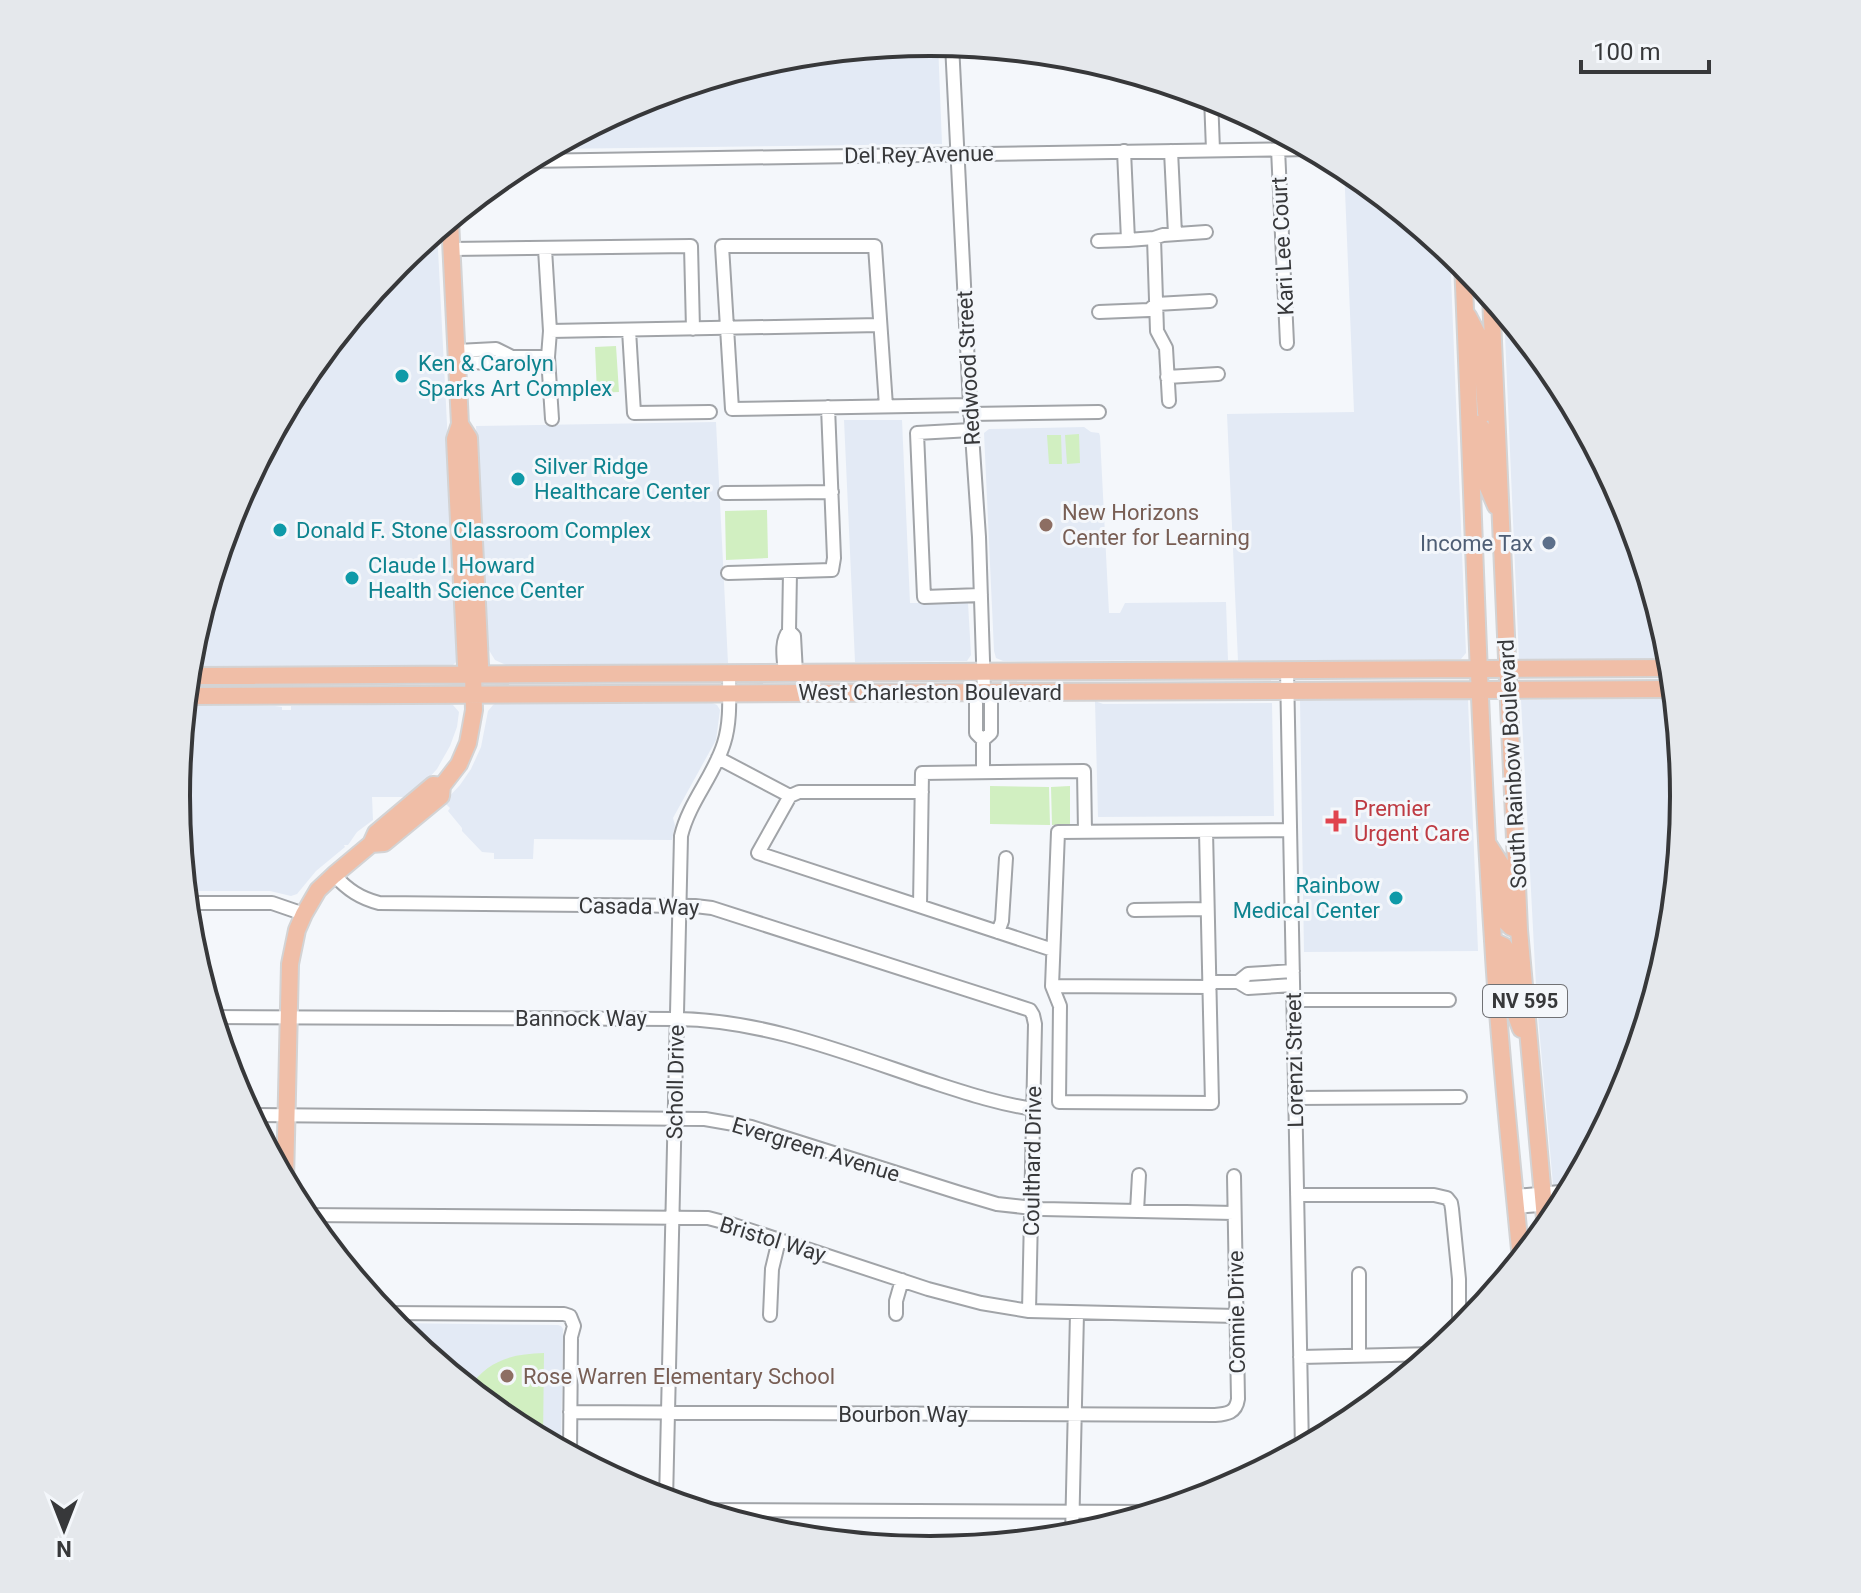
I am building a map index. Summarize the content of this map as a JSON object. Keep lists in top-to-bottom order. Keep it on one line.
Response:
{"streets":{"main road":["West Charleston Boulevard","South Rainbow Boulevard","NV 595"],"street":["Del Rey Avenue","Kari Lee Court","Redwood Street","Casada Way","Bannock Way","Lorenzi Street","Scholl Drive","Evergreen Avenue","Coulthard Drive","Bristol Way","Connie Drive","Bourbon Way"]},"crossings":[["Del Rey Avenue","Kari Lee Court"],["Del Rey Avenue","Redwood Street"],["Redwood Street","West Charleston Boulevard"],["West Charleston Boulevard","South Rainbow Boulevard"],["West Charleston Boulevard","Lorenzi Street"],["West Charleston Boulevard","Scholl Drive"],["Casada Way","Scholl Drive"],["Casada Way","Coulthard Drive"],["Bannock Way","Scholl Drive"],["Bannock Way","Coulthard Drive"],["Scholl Drive","Evergreen Avenue"],["Scholl Drive","Bristol Way"],["Scholl Drive","Bourbon Way"],["Evergreen Avenue","Coulthard Drive"],["Evergreen Avenue","Connie Drive"],["Coulthard Drive","Bristol Way"],["Bristol Way","Connie Drive"],["Connie Drive","Bourbon Way"]],"places":{"other":["Ken & Carolyn Sparks Art Complex","Silver Ridge Healthcare Center","New Horizons Center for Learning","Donald F. Stone Classroom Complex","Income Tax","Claude I. Howard Health Science Center","Rainbow Medical Center","Rose Warren Elementary School"],"health":["Premier Urgent Care"]},"scale_bar":"100 m","north":"bottom"}
